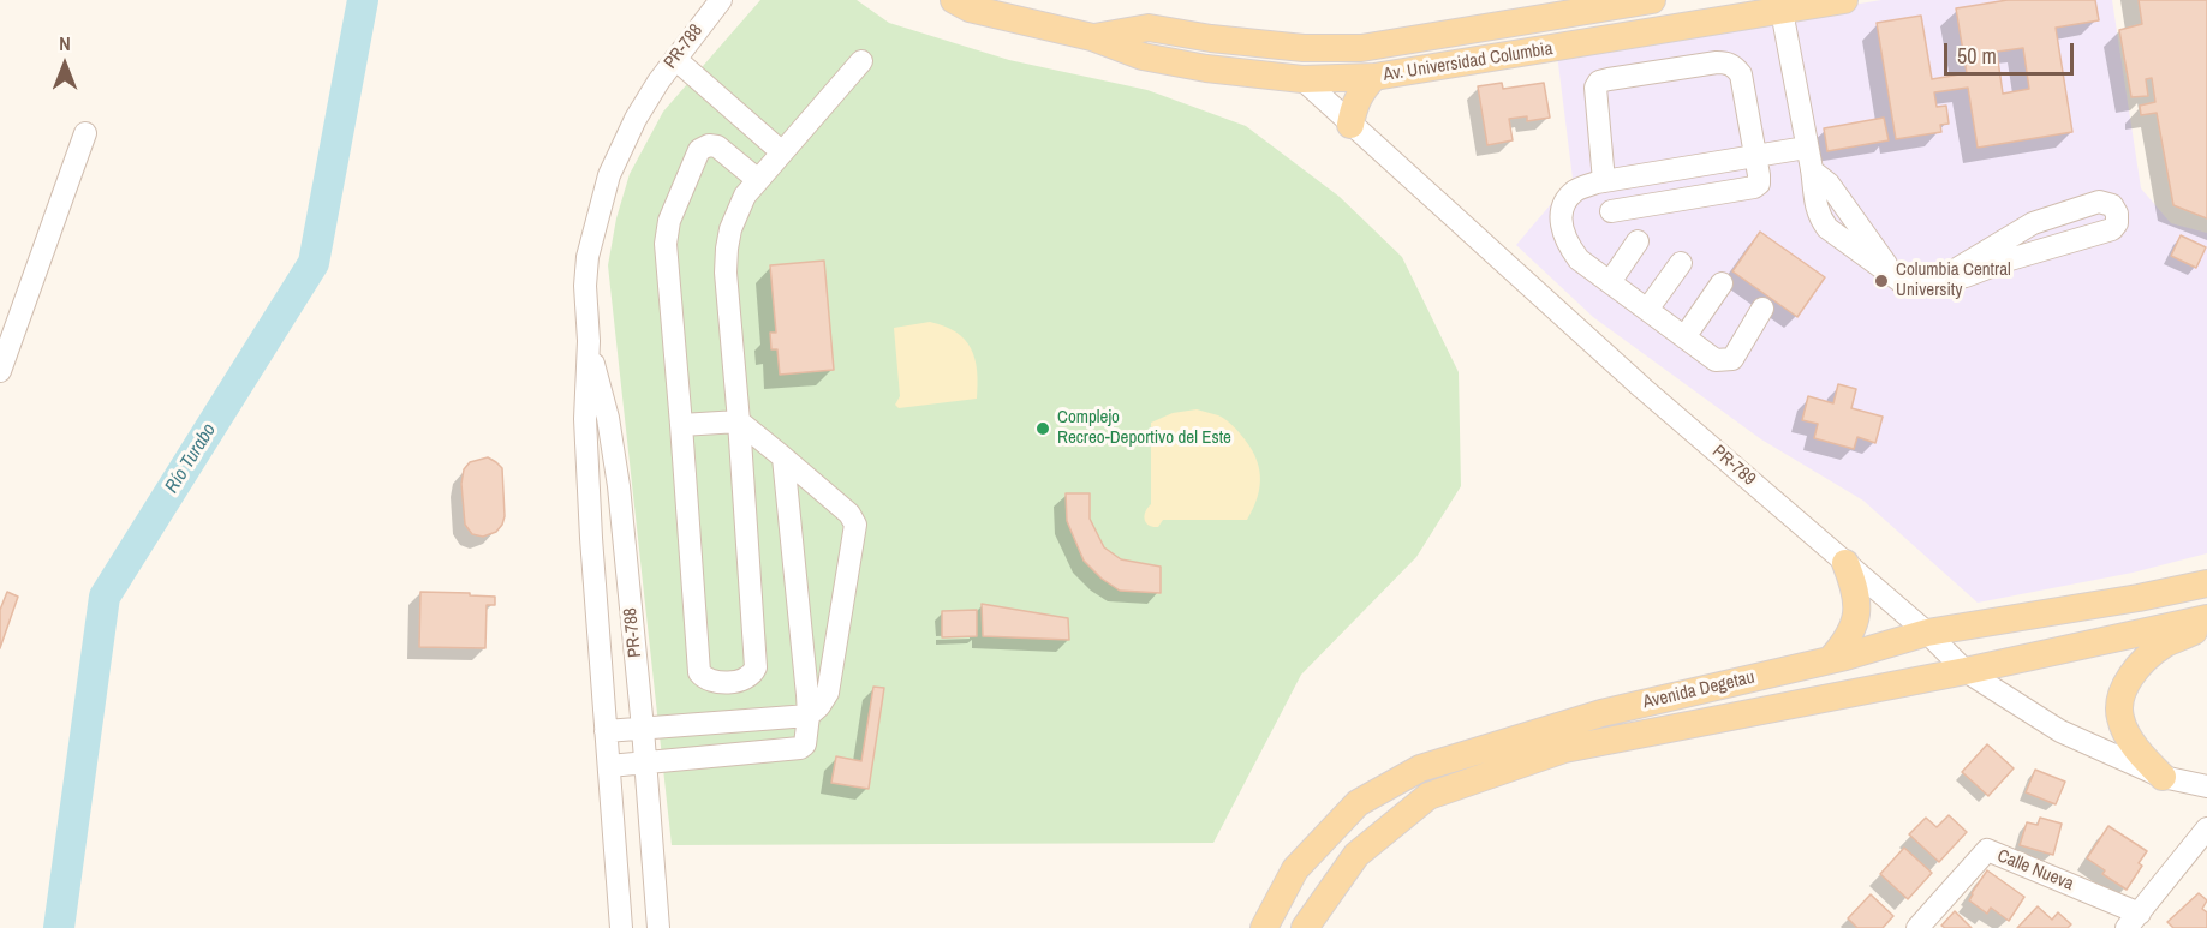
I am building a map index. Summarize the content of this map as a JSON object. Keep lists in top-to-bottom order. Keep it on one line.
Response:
{"streets":{"main road":["Av. Universidad Columbia","Avenida Degetau"],"street":["PR-788","PR-789","Calle Nueva"]},"crossings":[["Av. Universidad Columbia","PR-789"],["PR-789","Avenida Degetau"]],"water":["Río Turabo"],"places":["Columbia Central University","Complejo Recreo-Deportivo del Este"],"scale_bar":"50 m","north":"top"}
